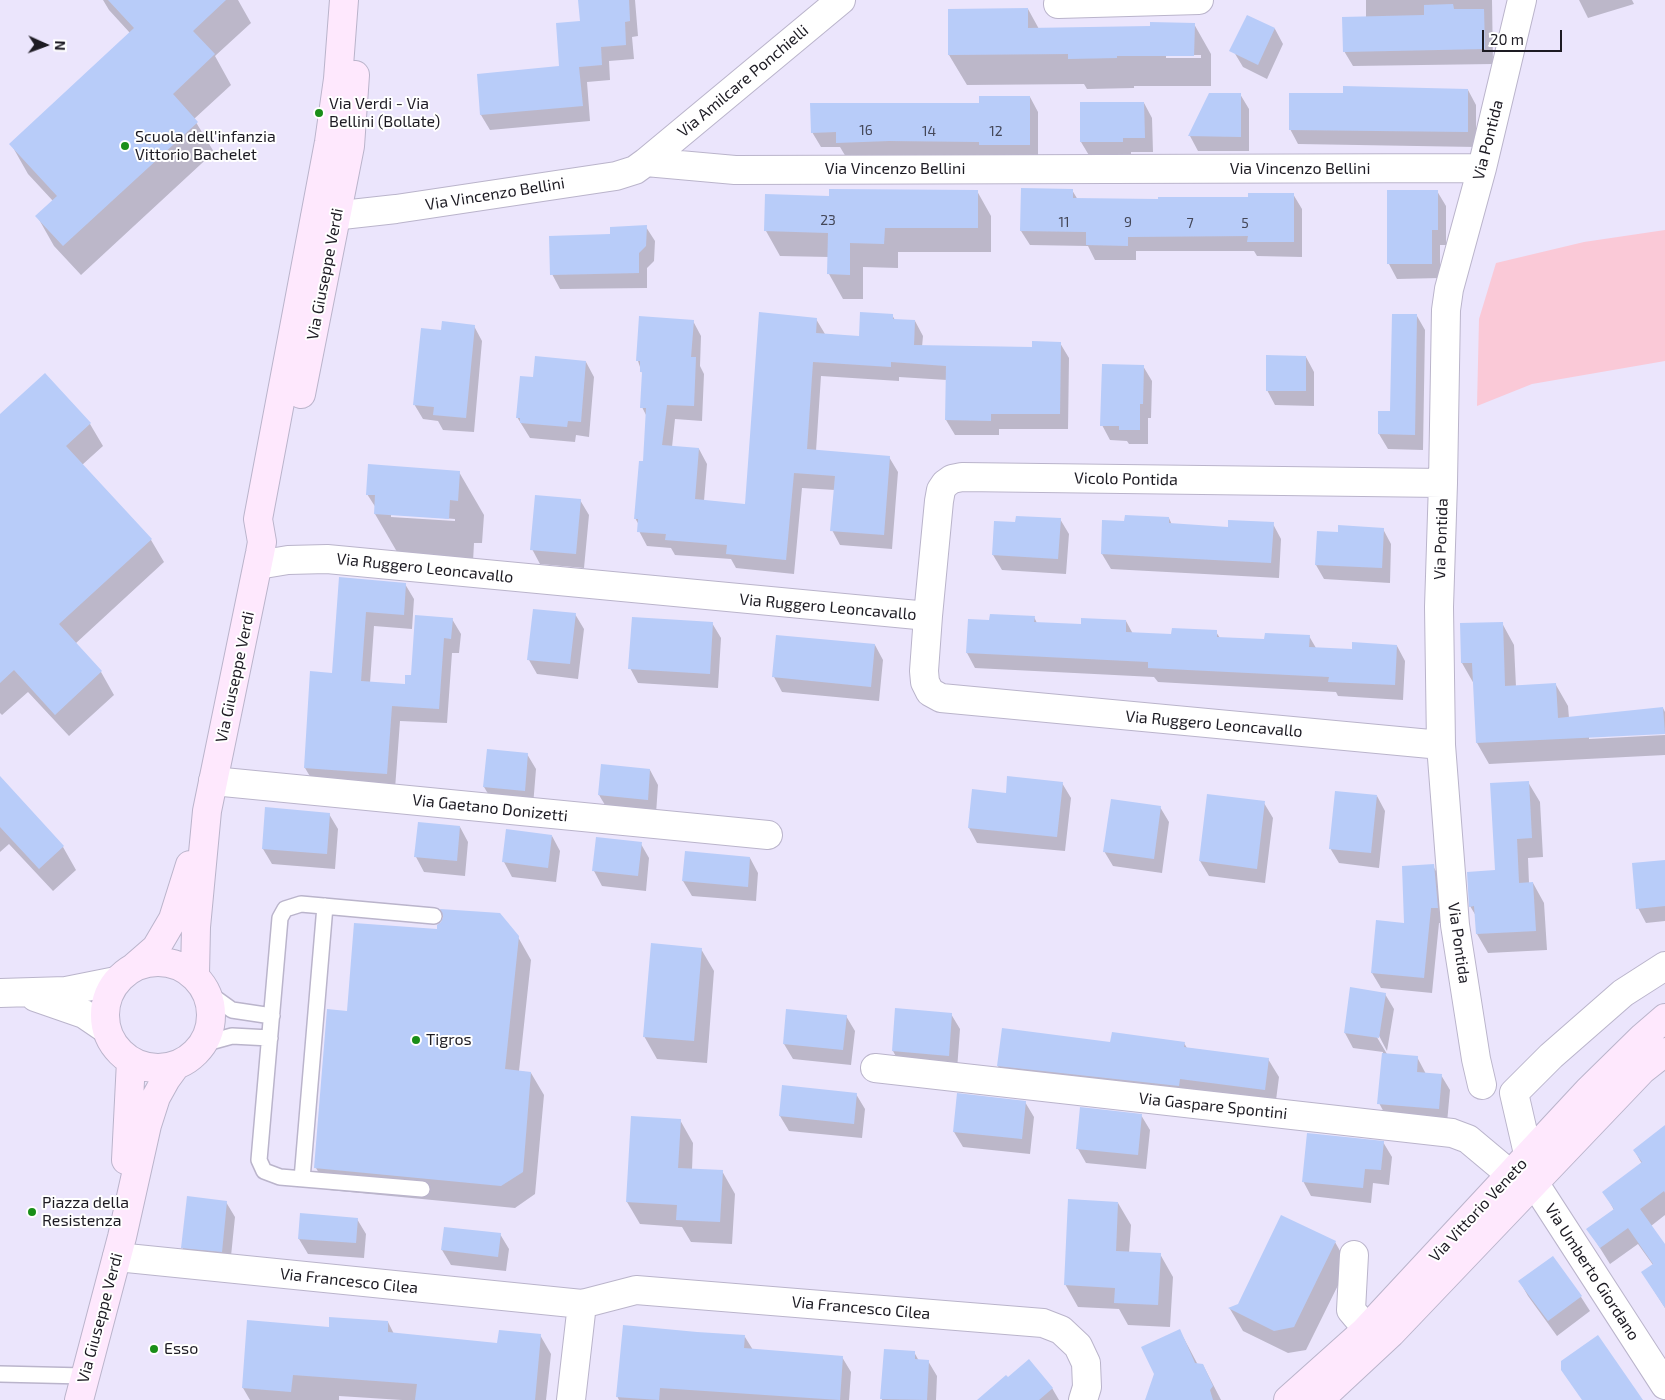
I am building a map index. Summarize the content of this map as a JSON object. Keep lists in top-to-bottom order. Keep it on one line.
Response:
{"streets":{"street":["Via Amilcare Ponchielli","Via Pontida","Via Vincenzo Bellini","Via Giuseppe Verdi","Vicolo Pontida","Via Ruggero Leoncavallo","Via Gaetano Donizetti","Via Gaspare Spontini","Via Vittorio Veneto","Via Umberto Giordano","Via Francesco Cilea"]},"crossings":[["Via Amilcare Ponchielli","Via Vincenzo Bellini"],["Via Pontida","Via Vincenzo Bellini"],["Via Pontida","Vicolo Pontida"],["Via Pontida","Via Ruggero Leoncavallo"],["Via Vincenzo Bellini","Via Giuseppe Verdi"],["Via Giuseppe Verdi","Via Ruggero Leoncavallo"],["Via Giuseppe Verdi","Via Gaetano Donizetti"],["Via Giuseppe Verdi","Via Francesco Cilea"],["Vicolo Pontida","Via Ruggero Leoncavallo"],["Via Gaspare Spontini","Via Vittorio Veneto"],["Via Gaspare Spontini","Via Umberto Giordano"],["Via Vittorio Veneto","Via Umberto Giordano"]],"places":["Via Verdi - Via Bellini (Bollate)","Scuola dell'infanzia Vittorio Bachelet","Tigros","Piazza della Resistenza","Esso"],"house_numbers":["16","14","12","23","11","9","7","5"],"scale_bar":"20 m","north":"right"}
